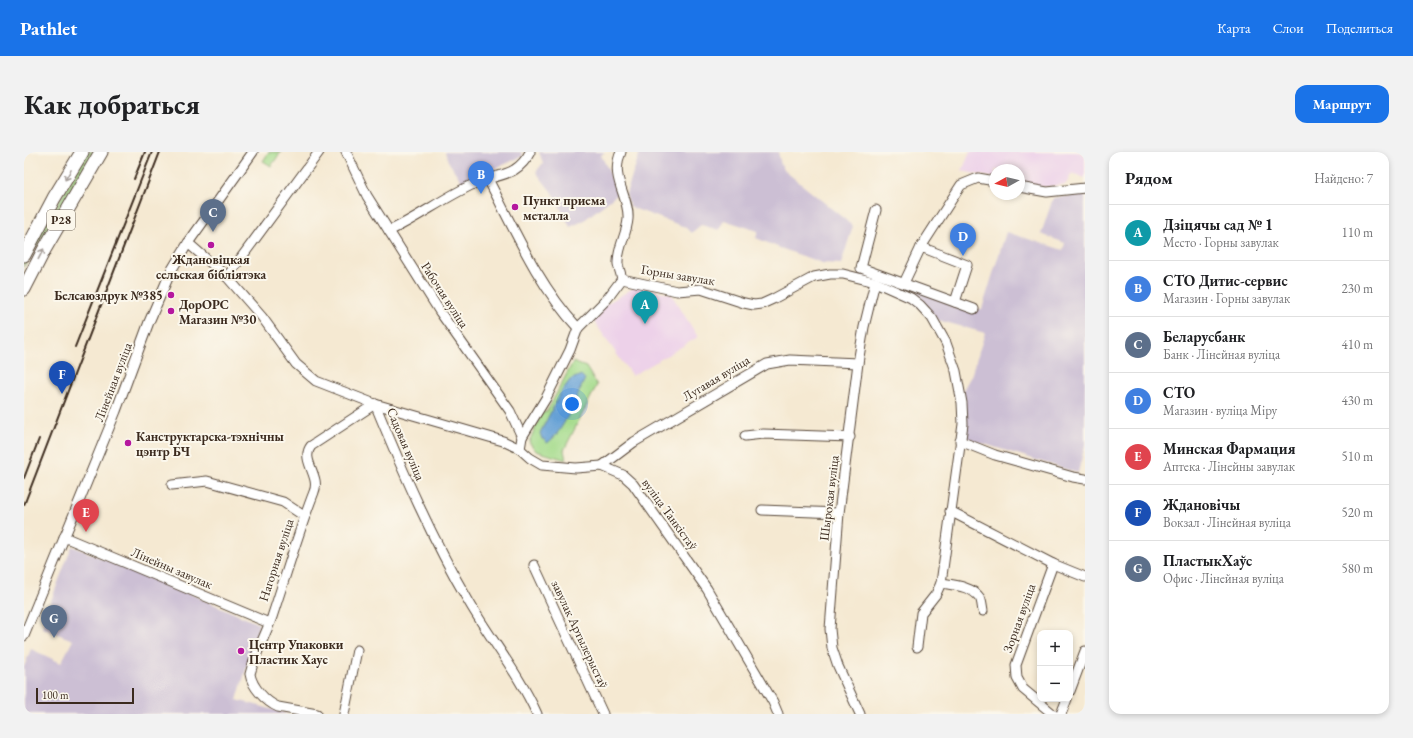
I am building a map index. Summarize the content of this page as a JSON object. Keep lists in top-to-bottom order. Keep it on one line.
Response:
{"streets":{"highway":["Р28"],"street":["Горны завулак","Рабочая вуліца","Лугавая вуліца","Лінейная вуліца","Садовая вуліца","Шырокая вуліца","вуліца Танкістаў","Нагорная вуліца","Лінейны завулак","Зорная вуліца","завулак Артылерыстаў"]},"crossings":[["Горны завулак","Рабочая вуліца"],["Горны завулак","Шырокая вуліца"],["Лугавая вуліца","Шырокая вуліца"],["Лугавая вуліца","вуліца Танкістаў"],["Лінейная вуліца","Садовая вуліца"],["Лінейная вуліца","Лінейны завулак"],["Садовая вуліца","вуліца Танкістаў"],["Садовая вуліца","Нагорная вуліца"],["вуліца Танкістаў","Нагорная вуліца"],["Нагорная вуліца","Лінейны завулак"]],"places":["Пункт приема металла","Ждановіцкая сельская бібліятэка","Белсаюздрук №385","ДорОРС Магазин №30","Канструктарска-тэхнічны цэнтр БЧ","Центр Упаковки Пластик Хаус"],"scale_bar":"100 m","north":"left","page":{"header":"Pathlet","nav":["Карта","Слои","Поделиться"],"buttons":"Маршрут","title":"Как добраться","heading":["Рядом","Найдено: 7"],"pins":["B","C","D","A","F","E","G"],"list":[{"mark":"A","name":"Дзіцячы сад № 1","note":"Место · Горны завулак","value":"110 m"},{"mark":"B","name":"СТО Дитис-сервис","note":"Магазин · Горны завулак","value":"230 m"},{"mark":"C","name":"Беларусбанк","note":"Банк · Лінейная вуліца","value":"410 m"},{"mark":"D","name":"СТО","note":"Магазин · вуліца Міру","value":"430 m"},{"mark":"E","name":"Минская Фармация","note":"Аптека · Лінейны завулак","value":"510 m"},{"mark":"F","name":"Ждановічы","note":"Вокзал · Лінейная вуліца","value":"520 m"},{"mark":"G","name":"ПластыкХаўс","note":"Офис · Лінейная вуліца","value":"580 m"}],"map_buttons":["+","−"],"scale":"100 m"}}
